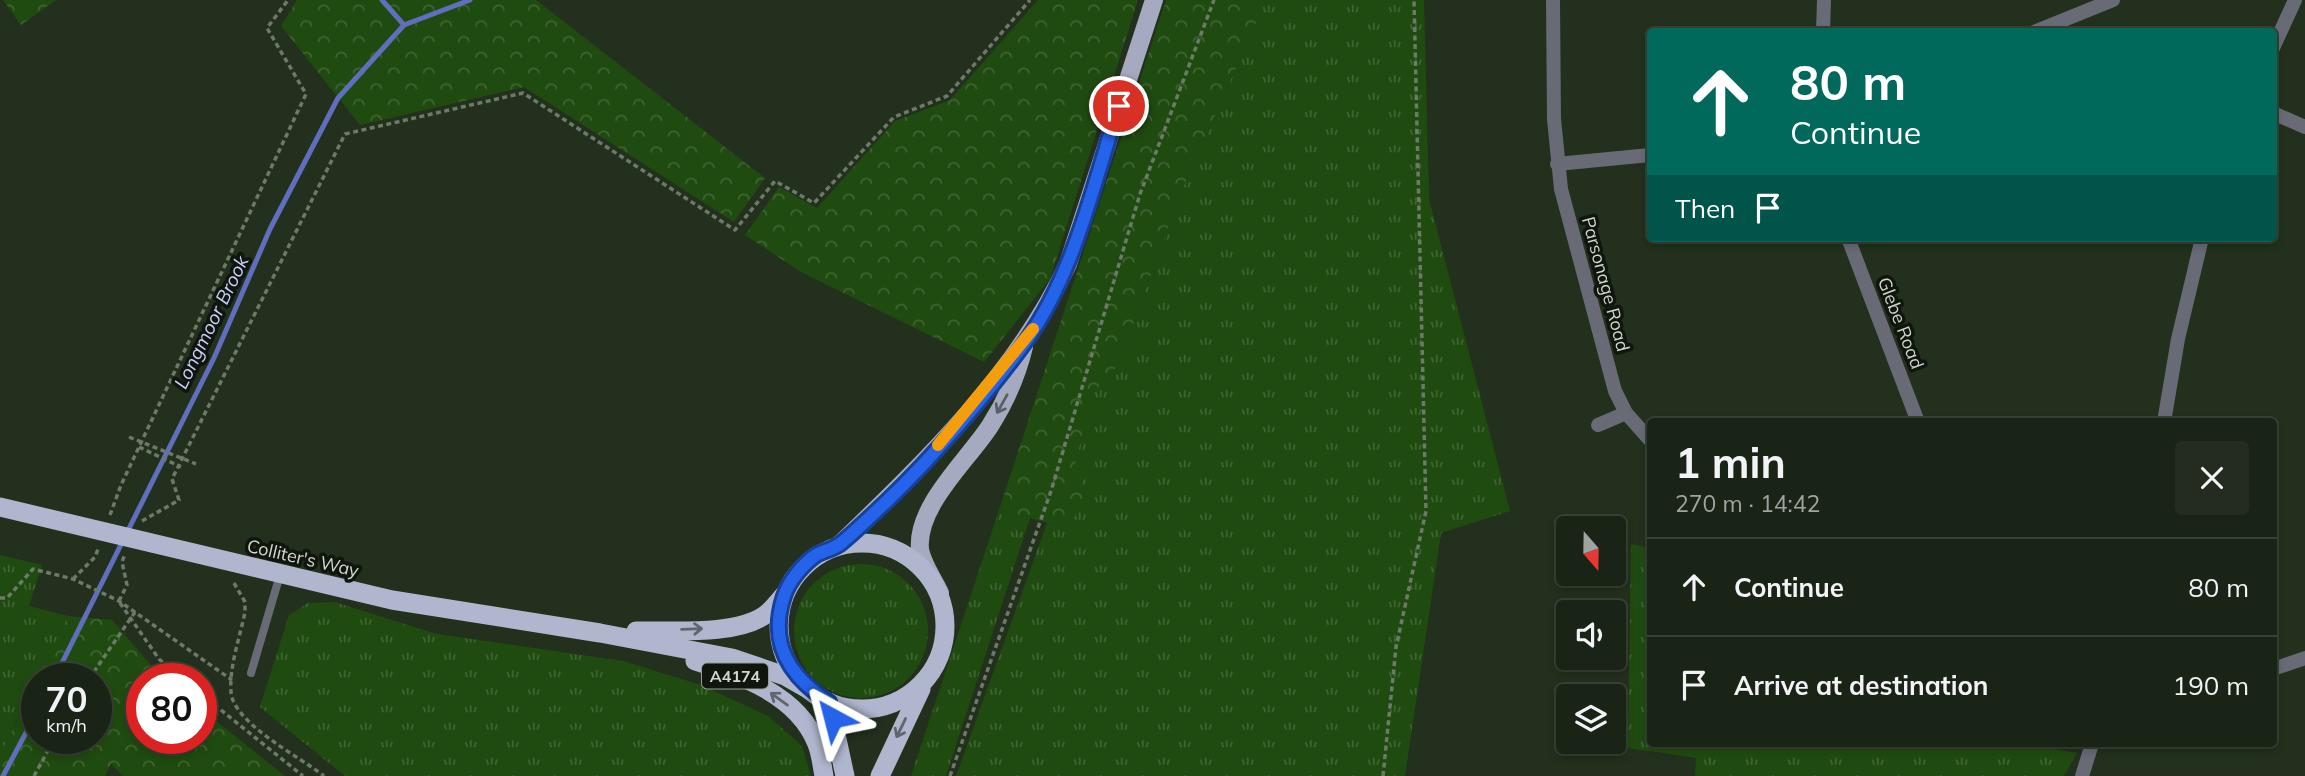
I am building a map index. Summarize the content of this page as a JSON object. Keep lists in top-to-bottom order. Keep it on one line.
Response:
{"streets":{"highway":["Colliter's Way","A4174"],"street":["Parsonage Road","Glebe Road"]},"crossings":[["Colliter's Way","A4174"]],"water":["Longmoor Brook"],"north":"bottom","page":{"turn":["80 m","Continue"],"then":"Then","heading":["1 min","270 m · 14:42"],"list":[{"name":"Continue","value":"80 m"},{"name":"Arrive at destination","value":"190 m"}],"speed":"70 km/h","limit":"80"}}
